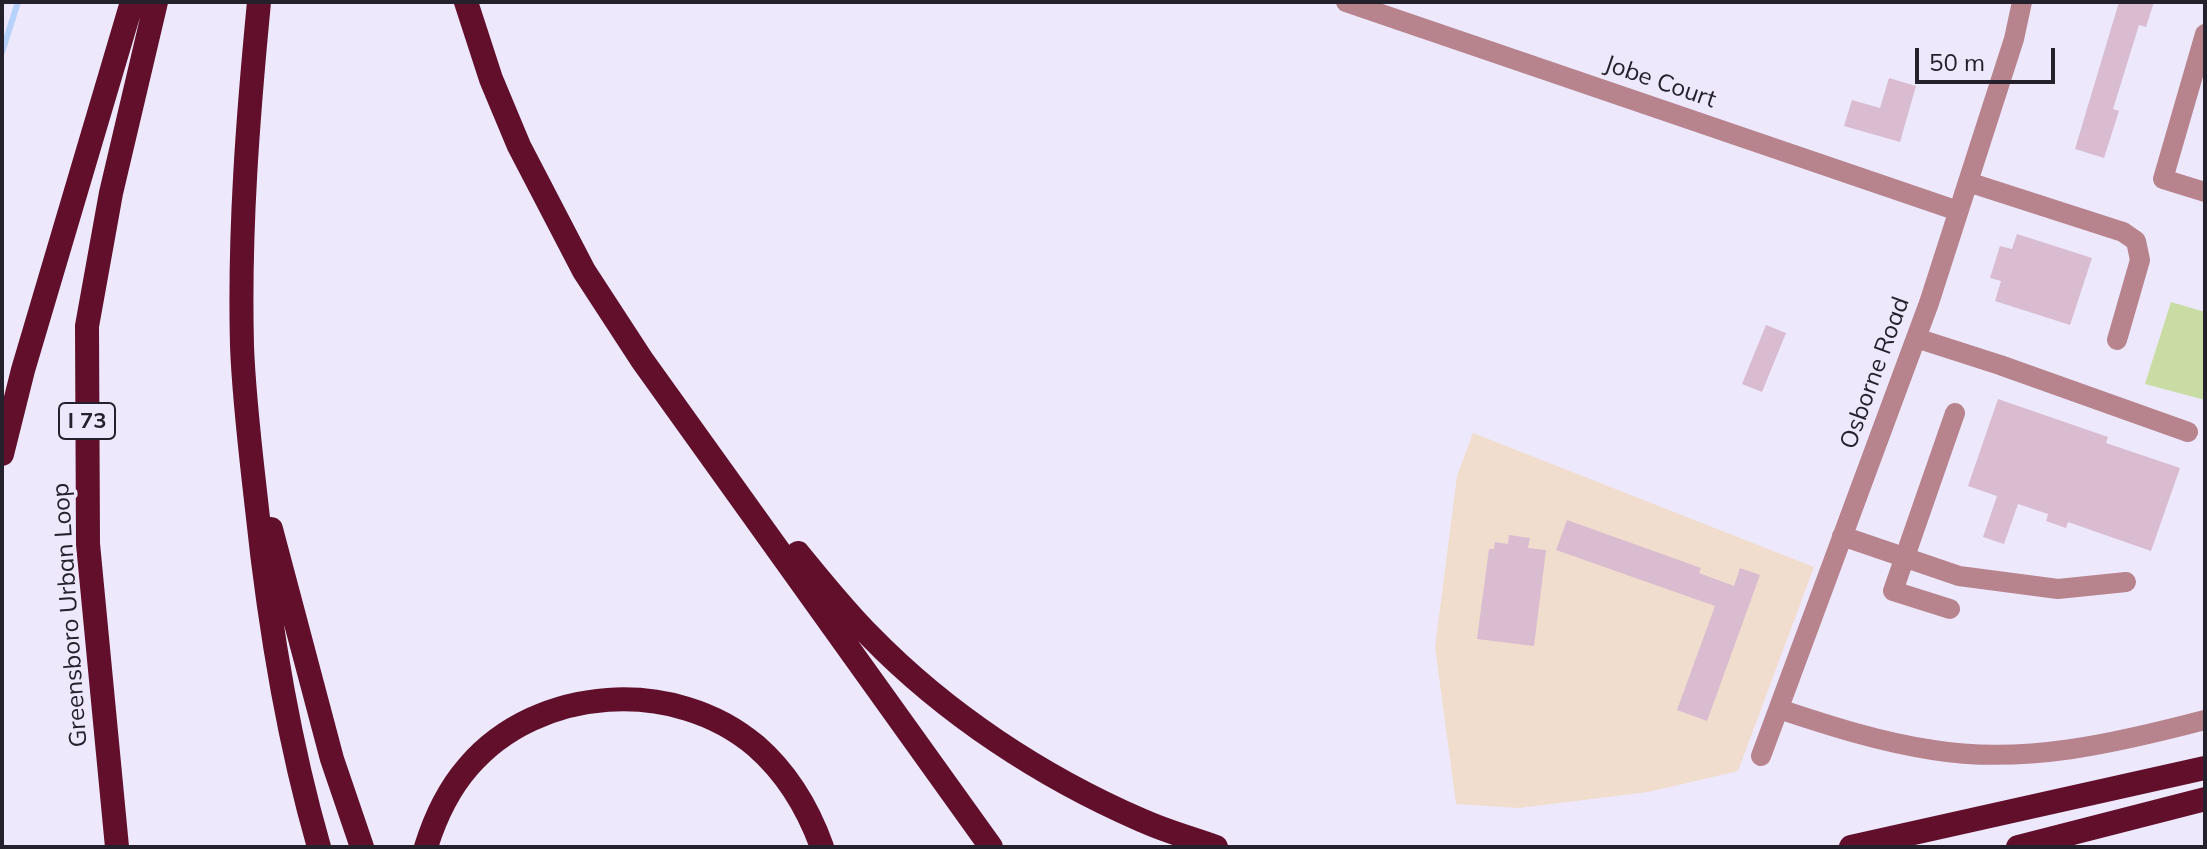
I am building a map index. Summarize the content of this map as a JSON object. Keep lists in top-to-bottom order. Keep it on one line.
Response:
{"streets":{"highway":["I 73","Greensboro Urban Loop"],"street":["Jobe Court","Osborne Road"]},"crossings":[["Jobe Court","Osborne Road"]],"scale_bar":"50 m"}
